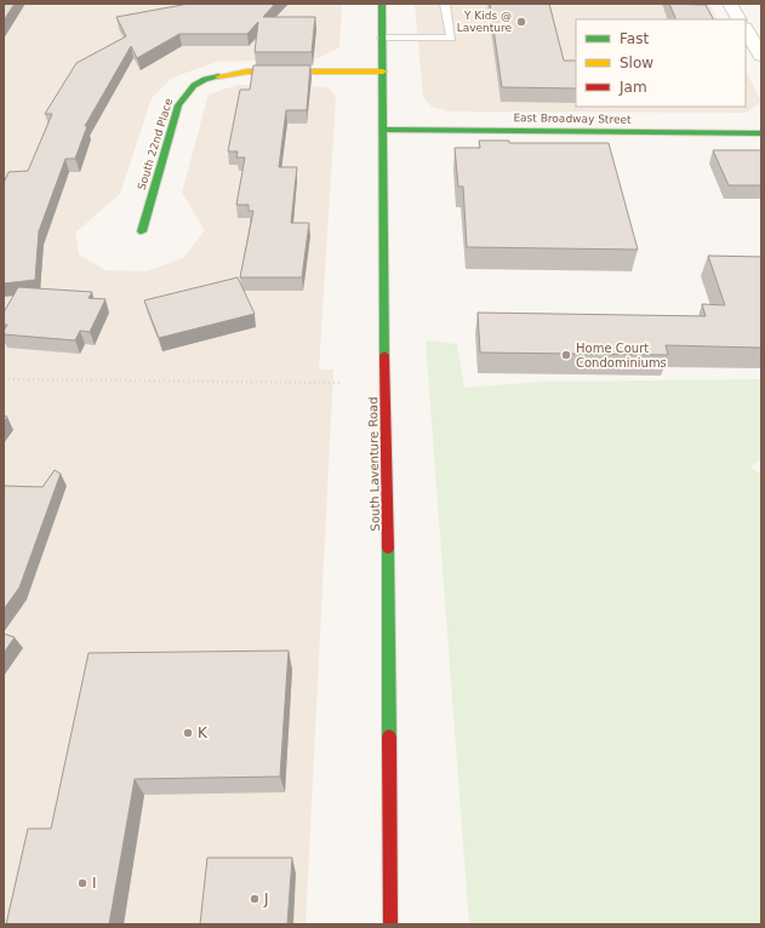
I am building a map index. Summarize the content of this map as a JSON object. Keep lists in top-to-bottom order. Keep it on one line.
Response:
{"streets":{"street":["East Broadway Street","South 22nd Place","South Laventure Road"]},"crossings":[["East Broadway Street","South Laventure Road"],["South 22nd Place","South Laventure Road"]],"places":["Y Kids @ Laventure","Home Court Condominiums","K","I","J"],"legend":["Fast","Slow","Jam"]}
